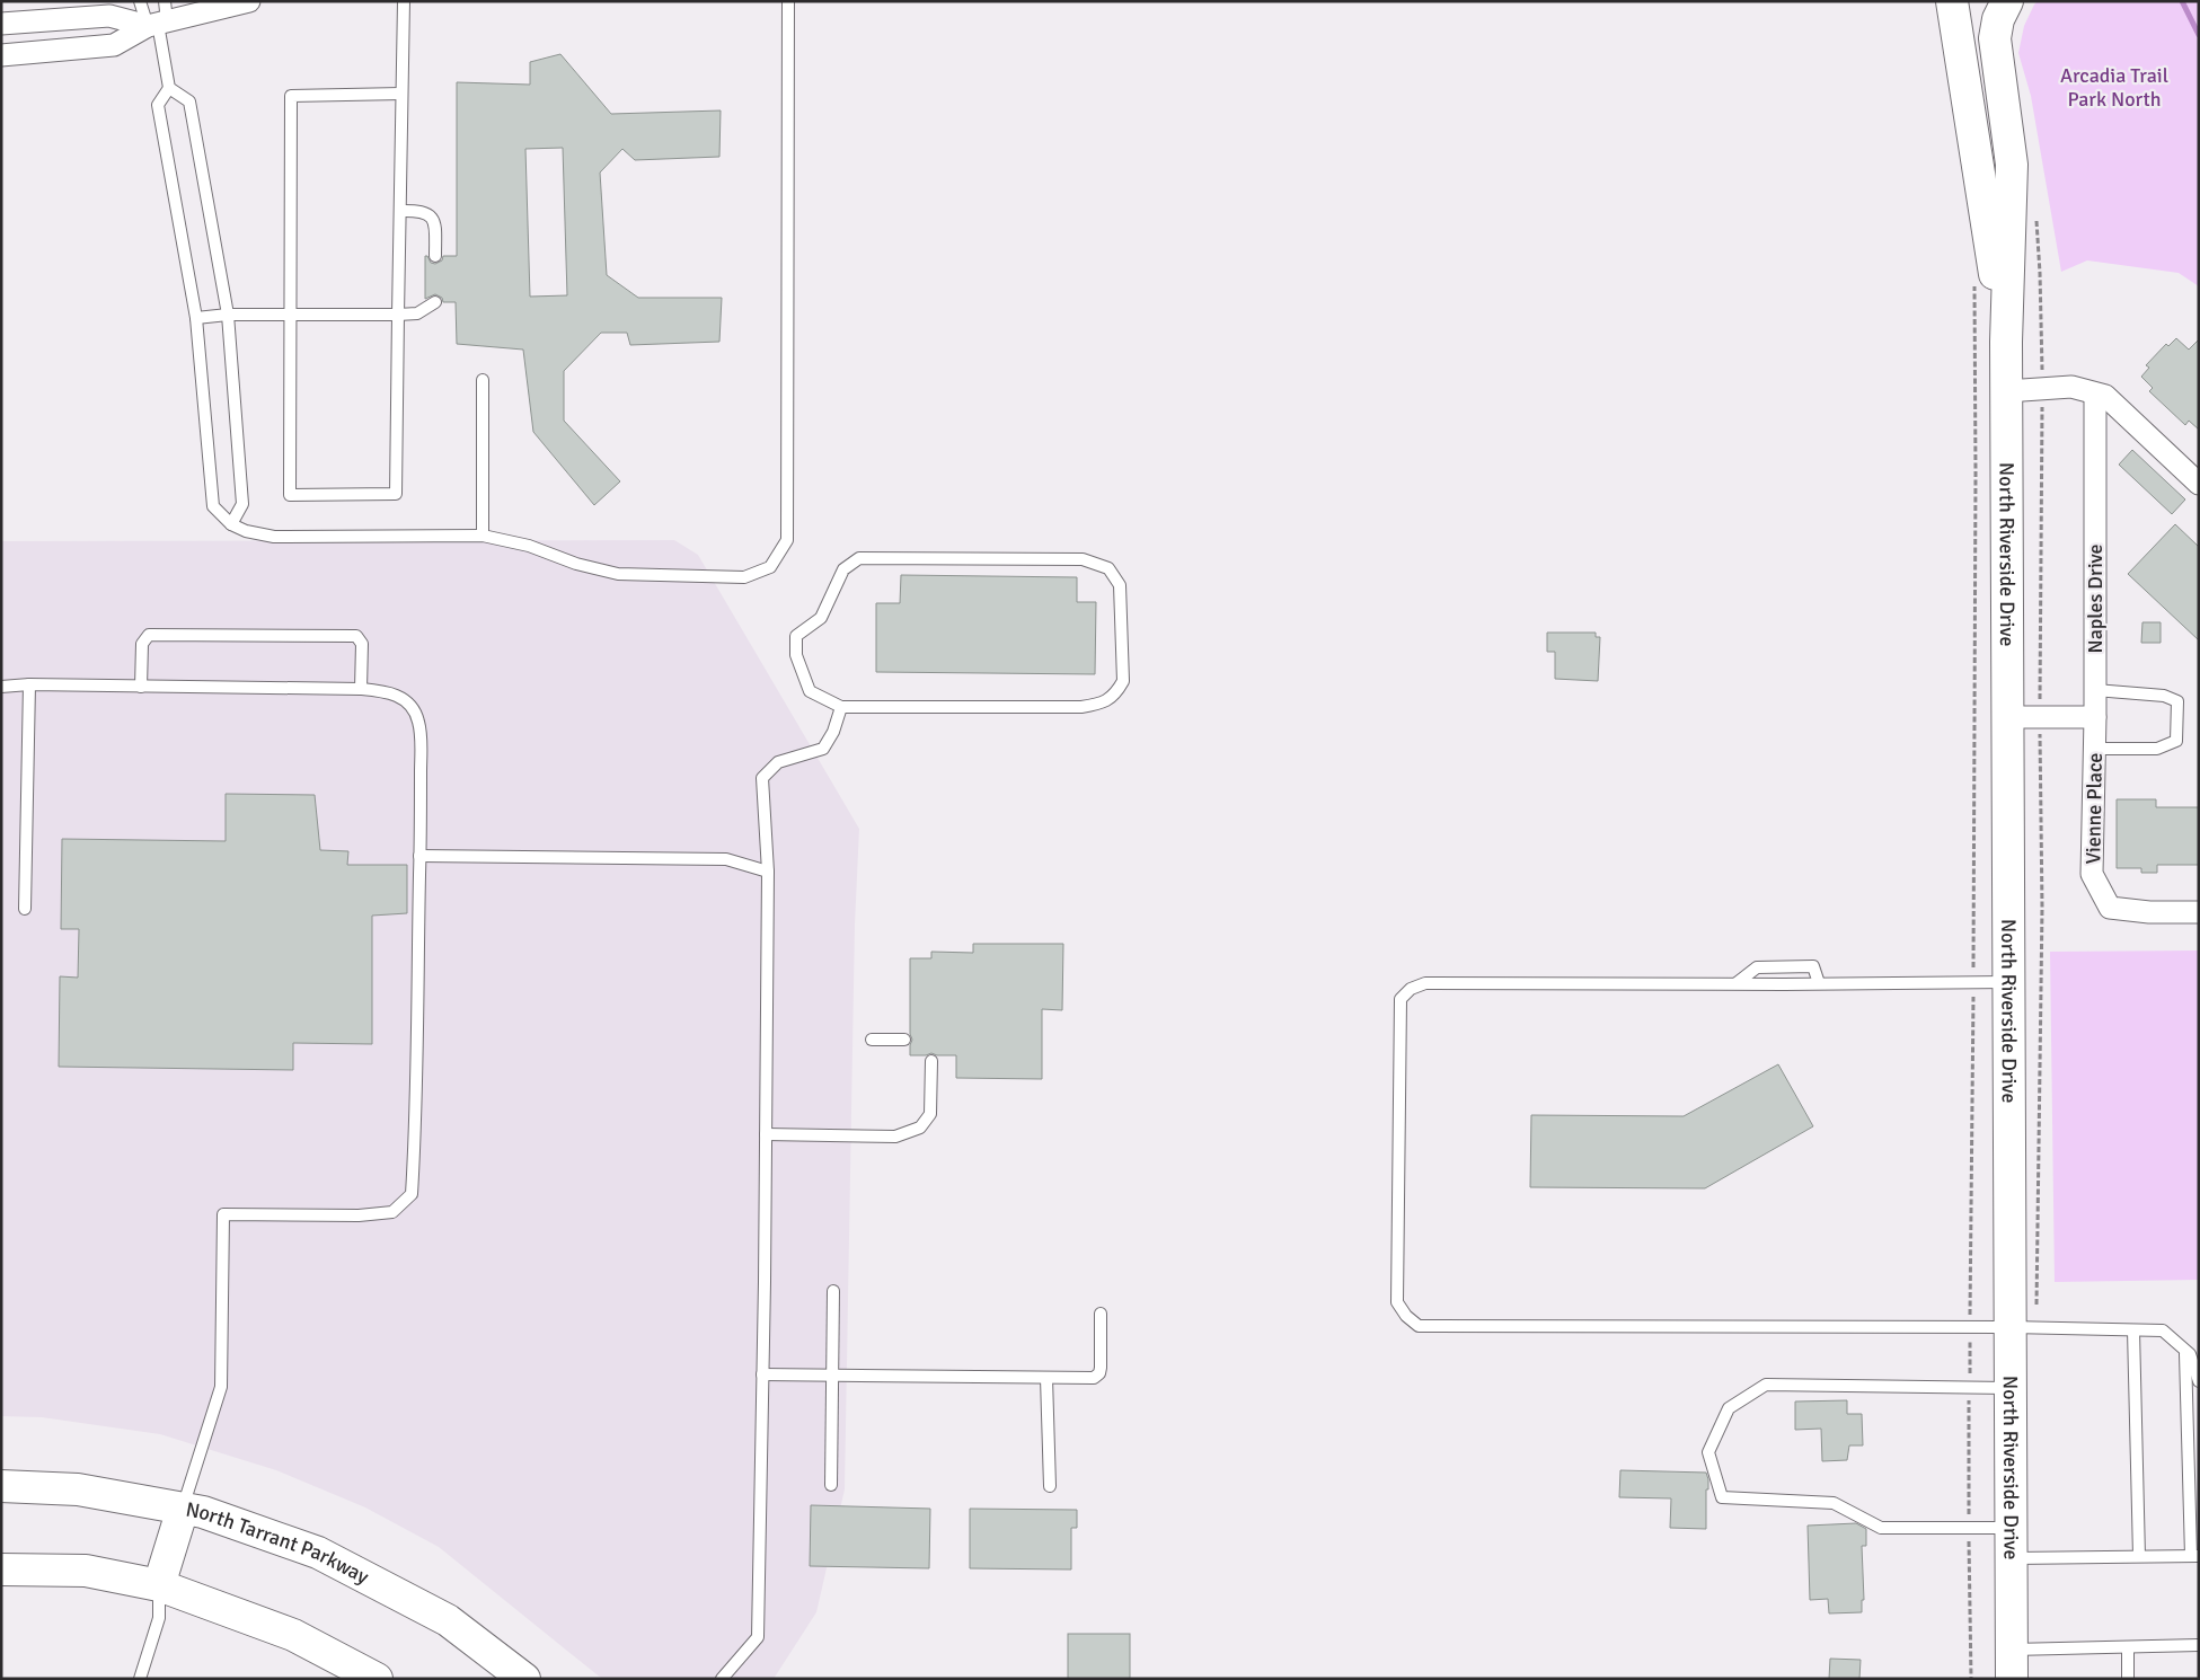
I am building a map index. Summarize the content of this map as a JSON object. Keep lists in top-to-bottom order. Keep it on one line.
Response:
{"streets":{"main road":["North Riverside Drive","North Tarrant Parkway"],"street":["Naples Drive","Vienne Place"]},"crossings":[["Naples Drive","Vienne Place"]],"parks":["Arcadia Trail Park North"]}
